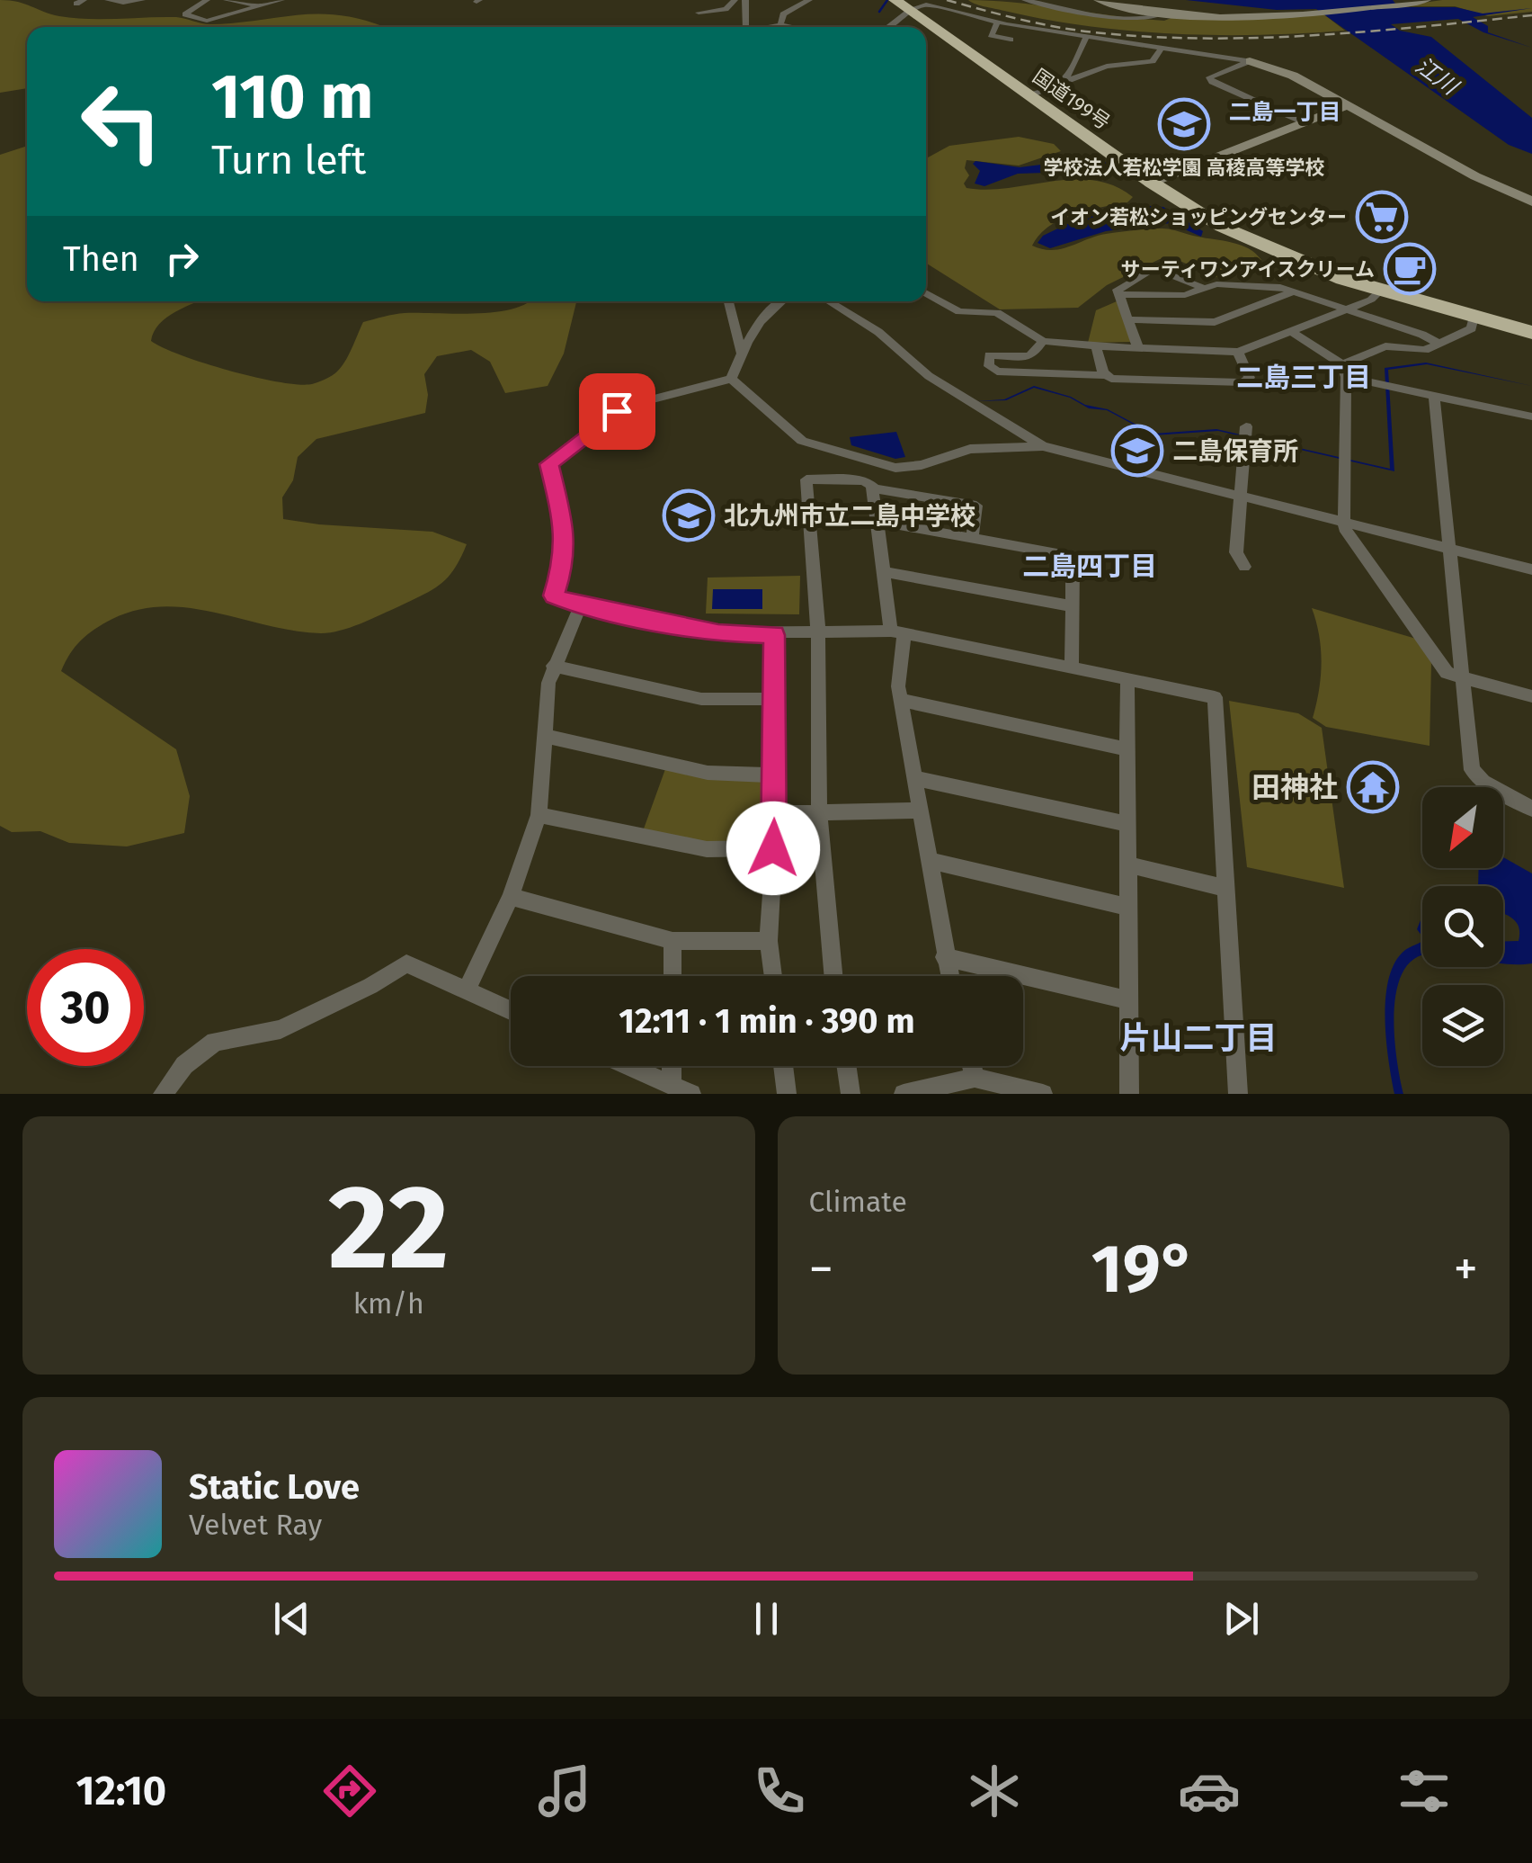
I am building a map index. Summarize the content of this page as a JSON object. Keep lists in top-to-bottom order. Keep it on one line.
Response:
{"streets":{"highway":["国道199号"]},"districts":["二島一丁目","二島三丁目","二島四丁目","片山二丁目"],"water":["江川"],"places":{"school or university":["学校法人若松学園 高稜高等学校","二島保育所","北九州市立二島中学校"],"supermarket":["イオン若松ショッピングセンター"],"cafe":["サーティワンアイスクリーム"],"temple":["田神社"]},"north":"bottom left","page":{"turn":["110 m","Turn left"],"then":"Then","limit":"30","trip":"12:11 · 1 min · 390 m","tile":[["22","km/h"],"Climate"],"heat":["−","19°","+"],"song":["Static Love","Velvet Ray"],"tabs":"12:10"}}
